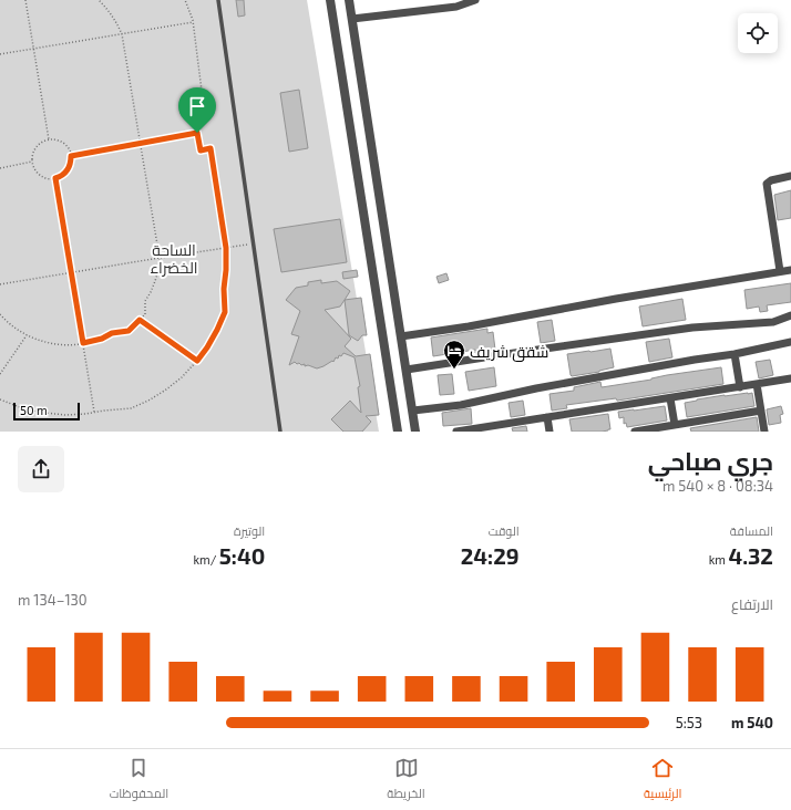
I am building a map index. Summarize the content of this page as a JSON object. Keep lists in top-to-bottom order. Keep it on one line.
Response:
{"parks":["الساحة الخضراء"],"places":{"hotel":["شقق شريف"]},"scale_bar":"50 m","page":{"scale":"50 m","heading":["جري صباحي","08:34 · 8 × 540 m"],"stats":[["المسافة","4.32 km"],["الوقت","24:29"],["الوتيرة","5:40 /km"]],"chart":["الارتفاع","130–134 m"],"list":[{"name":"540 m","note":"5:53"}],"tabs":["الرئيسية","الخريطة","المحفوظات"]}}
